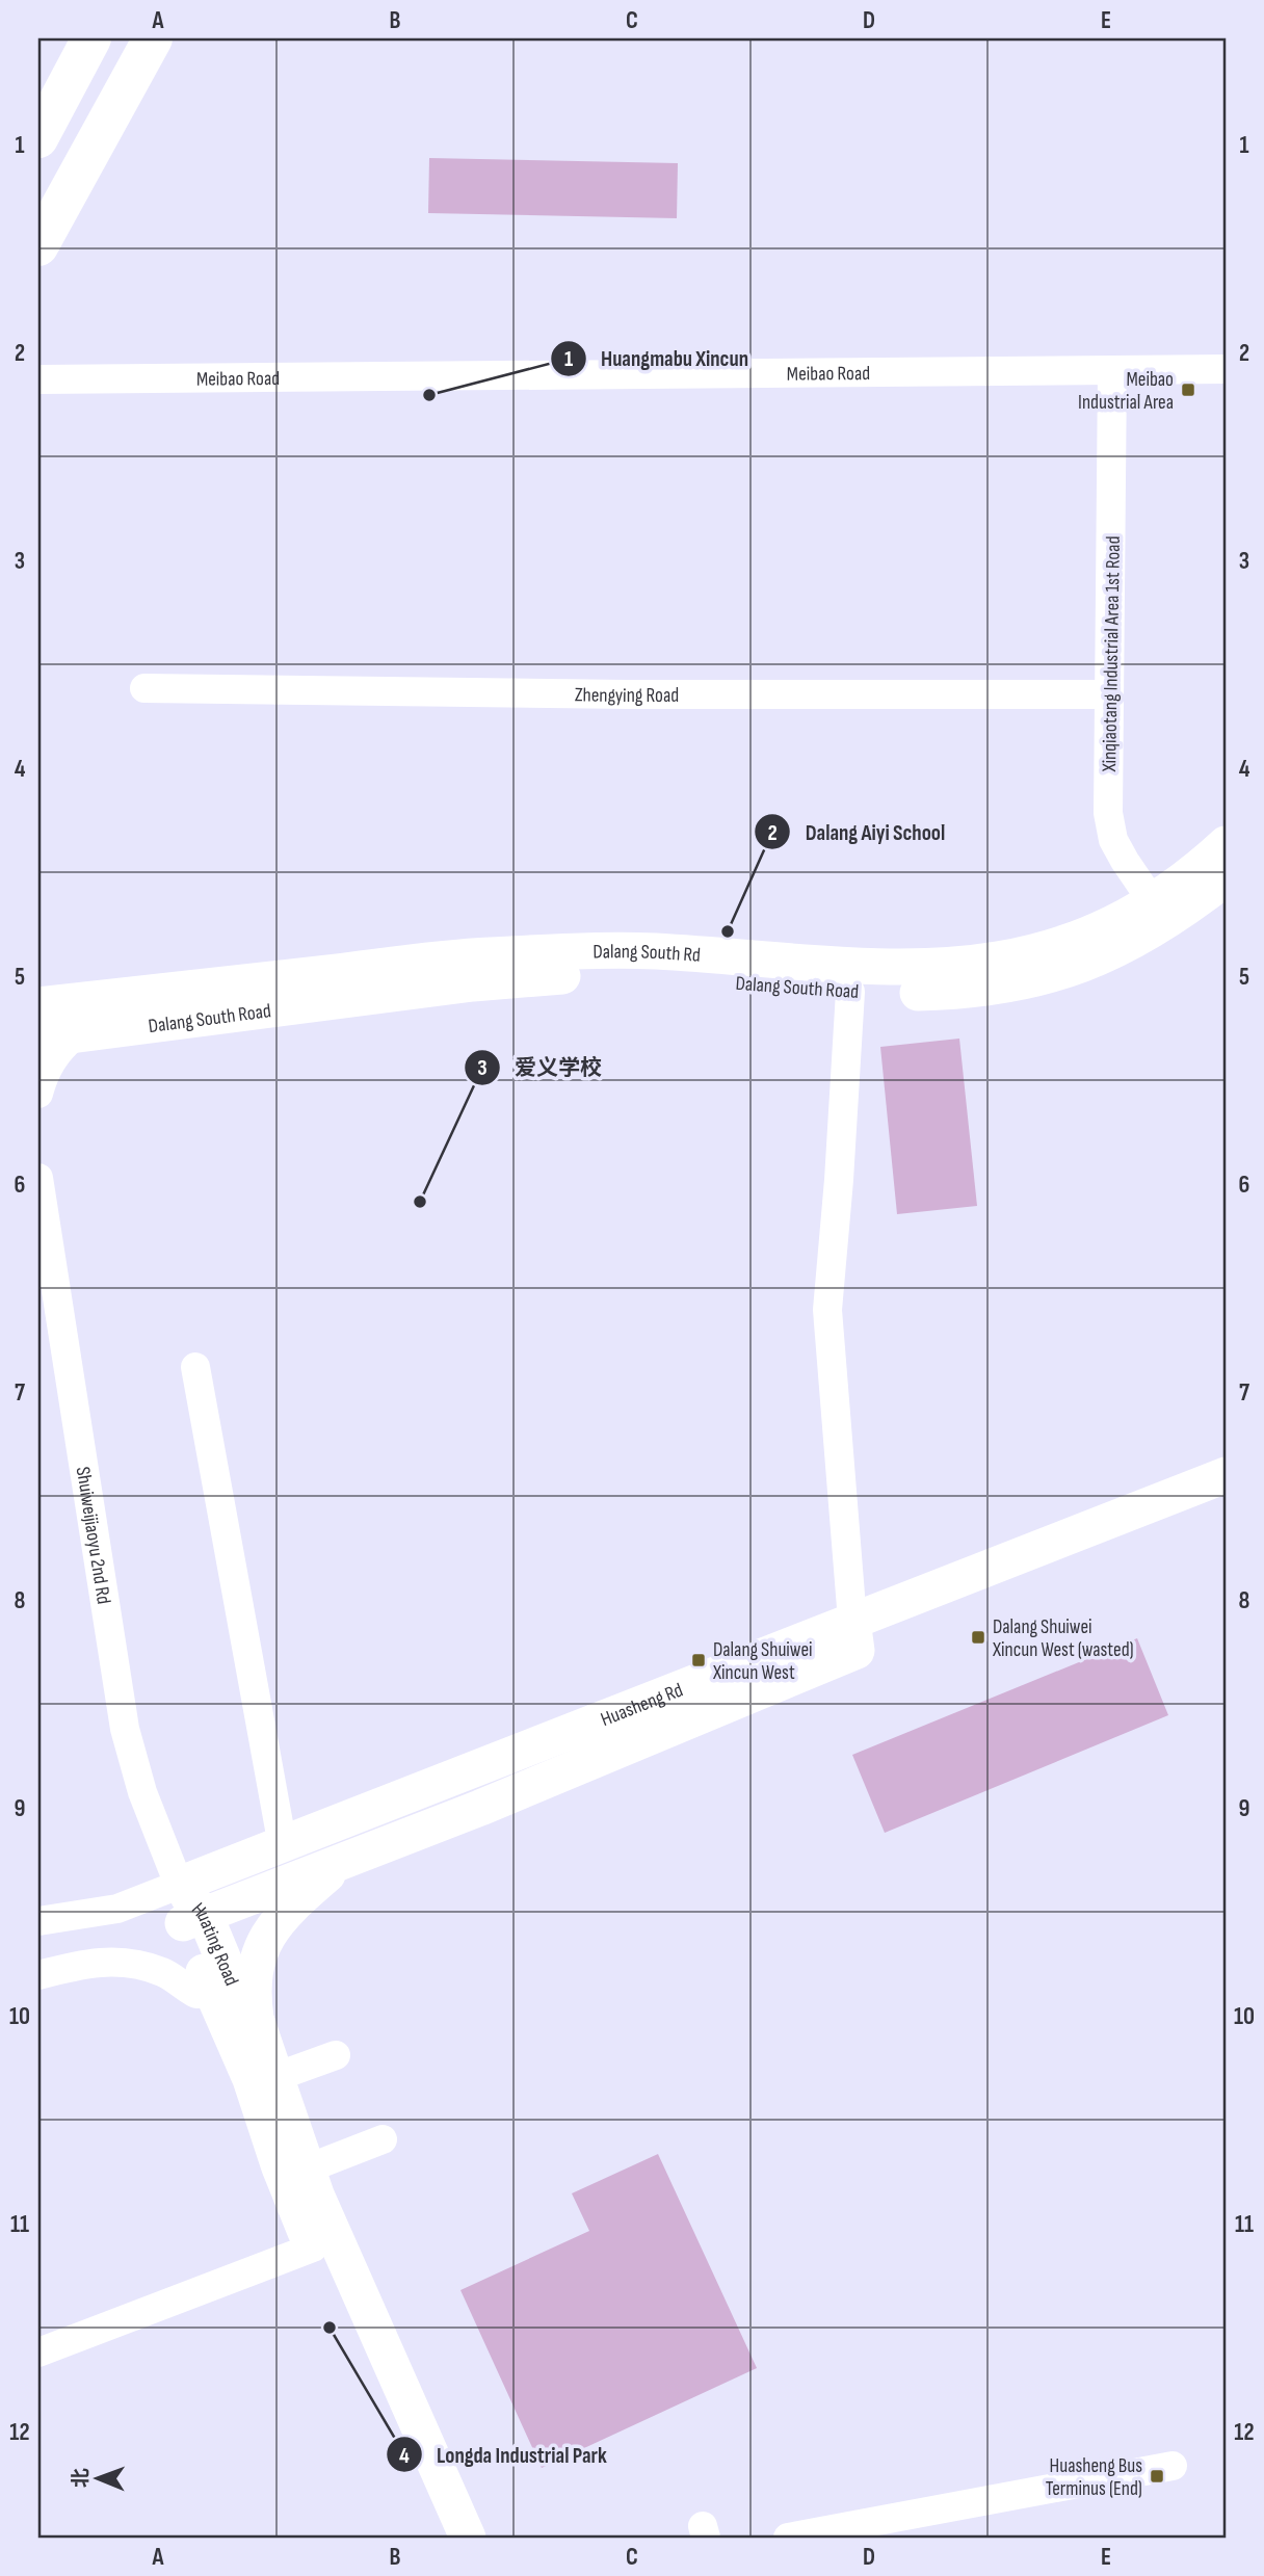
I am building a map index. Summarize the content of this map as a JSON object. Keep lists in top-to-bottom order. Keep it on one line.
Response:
{"streets":{"main road":["Dalang South Rd","Dalang South Road","Huasheng Rd","Huating Road"],"street":["Meibao Road","Xinqiaotang Industrial Area 1st Road","Zhengying Road","Shuiweijiaoyu 2nd Rd"]},"crossings":[["Meibao Road","Xinqiaotang Industrial Area 1st Road"],["Xinqiaotang Industrial Area 1st Road","Zhengying Road"],["Xinqiaotang Industrial Area 1st Road","Dalang South Rd"],["Xinqiaotang Industrial Area 1st Road","Dalang South Road"],["Dalang South Rd","Dalang South Road"],["Shuiweijiaoyu 2nd Rd","Huasheng Rd"],["Shuiweijiaoyu 2nd Rd","Huating Road"],["Huasheng Rd","Huating Road"]],"places":{"transit":["Meibao Industrial Area","Dalang Shuiwei Xincun West (wasted)","Dalang Shuiwei Xincun West","Huasheng Bus Terminus (End)"],"other":["Huangmabu Xincun","Dalang Aiyi School","爱义学校","Longda Industrial Park"]},"north":"left","grid":{"columns":["A","B","C","D","E"],"rows":["1","2","3","4","5","6","7","8","9","10","11","12"]}}
